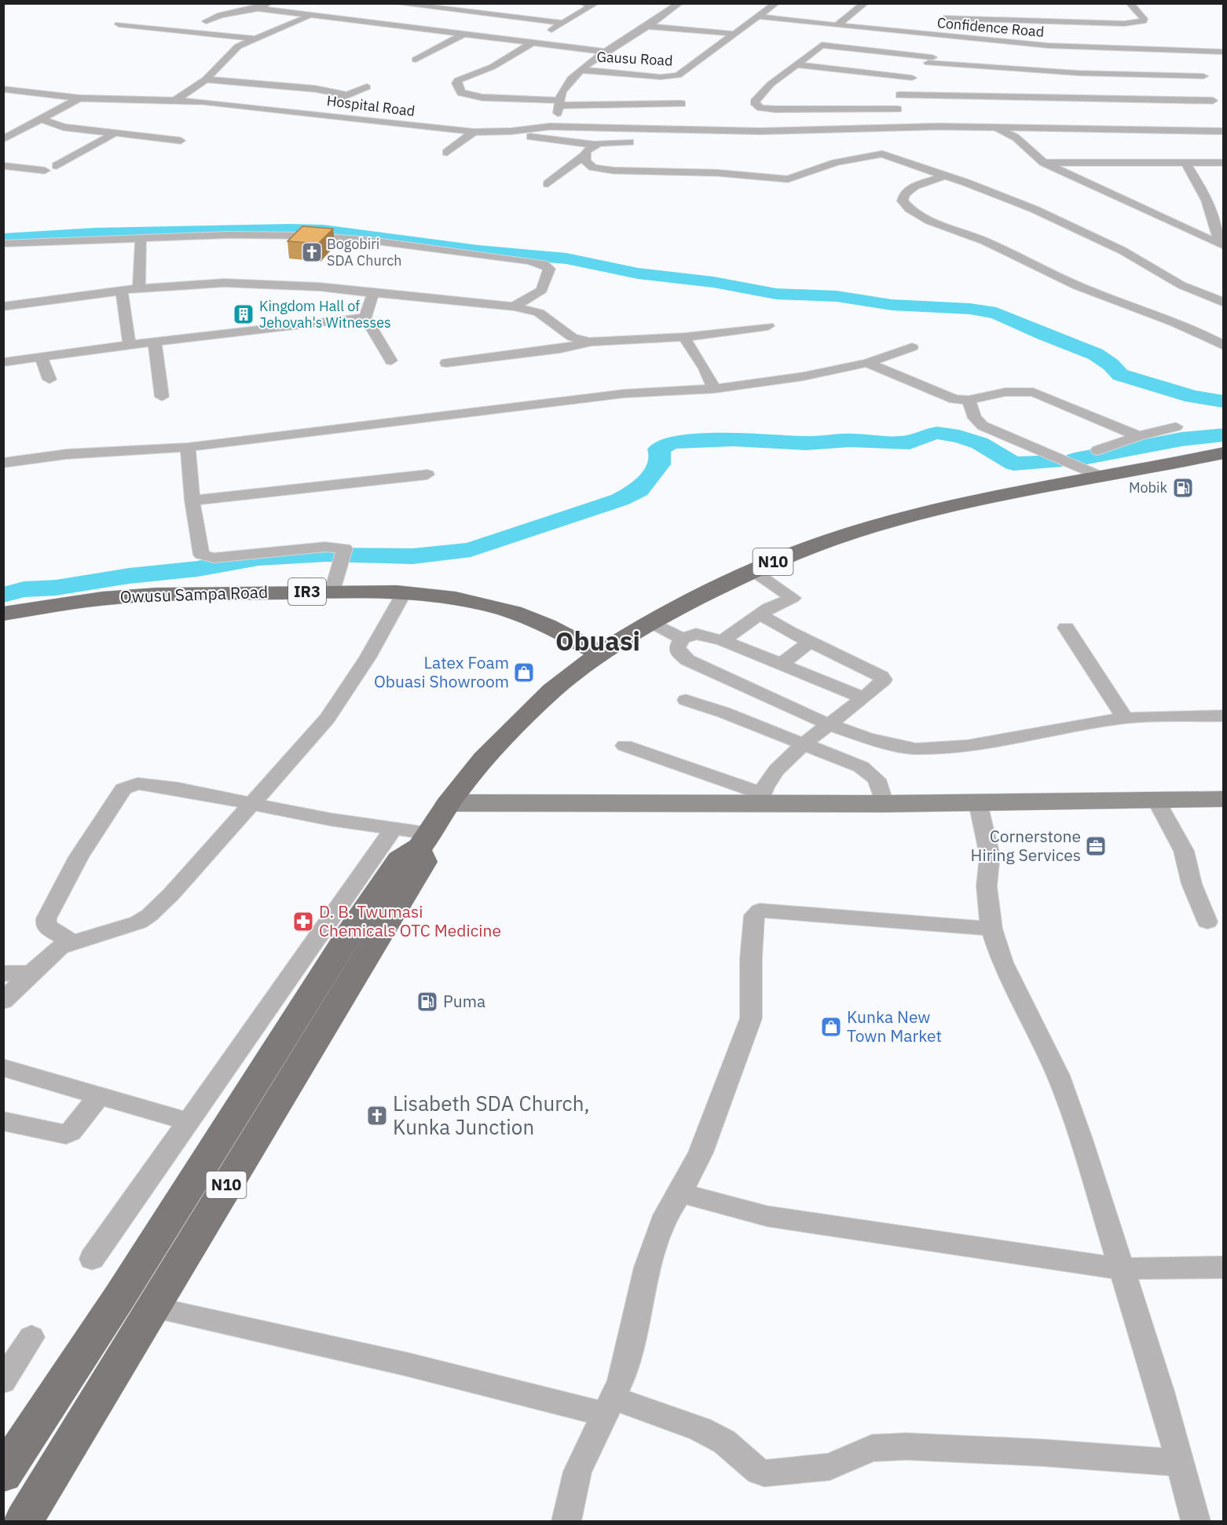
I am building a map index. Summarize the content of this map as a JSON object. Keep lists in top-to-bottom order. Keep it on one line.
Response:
{"streets":{"main road":["N10","IR3","Owusu Sampa Road"],"street":["Confidence Road","Gausu Road","Hospital Road"]},"crossings":[["Confidence Road","Gausu Road"],["N10","Owusu Sampa Road"]],"districts":["Obuasi"],"places":{"church":["Bogobiri SDA Church","Lisabeth SDA Church, Kunka Junction"],"building":["Kingdom Hall of Jehovah's Witnesses"],"fuel station":["Mobik","Puma"],"shop":["Latex Foam Obuasi Showroom","Kunka New Town Market"],"office":["Cornerstone Hiring Services"],"pharmacy":["D. B. Twumasi Chemicals OTC Medicine"]}}
